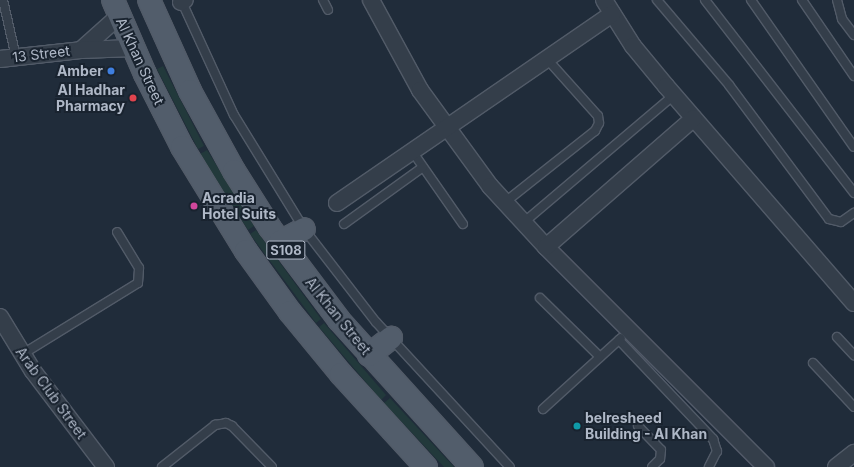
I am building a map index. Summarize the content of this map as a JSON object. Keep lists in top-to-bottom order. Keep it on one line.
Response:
{"streets":{"main road":["Al Khan Street","S108"],"street":["13 Street","Arab Club Street"]},"crossings":[["13 Street","Al Khan Street"]],"places":["Amber","Al Hadhar Pharmacy","Acradia Hotel Suits","belresheed Building - Al Khan"]}
